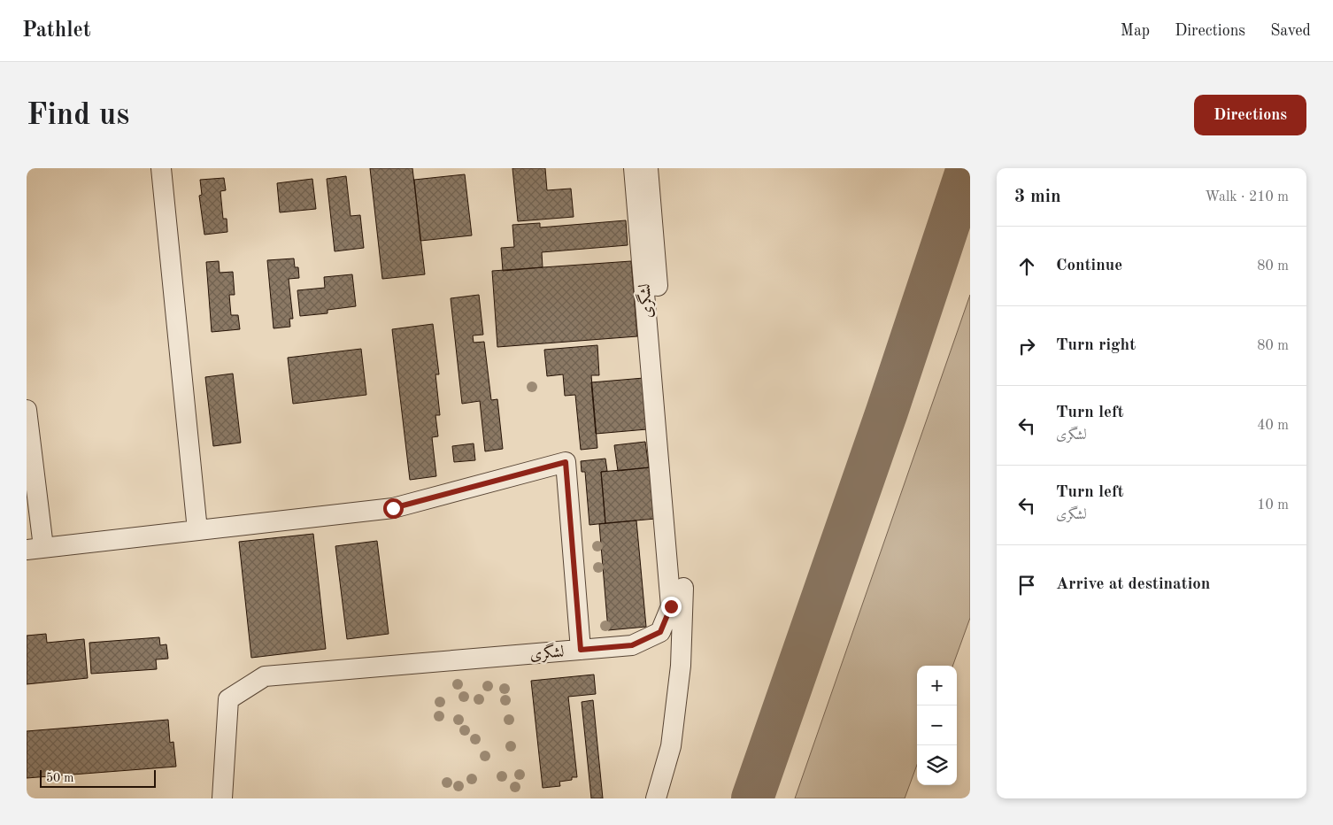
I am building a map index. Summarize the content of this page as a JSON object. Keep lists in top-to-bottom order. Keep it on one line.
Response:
{"streets":{"lane":["لشگری"]},"scale_bar":"50 m","page":{"header":"Pathlet","nav":["Map","Directions","Saved"],"buttons":"Directions","title":"Find us","heading":["3 min","Walk · 210 m"],"list":[["Continue","80 m"],["Turn right","80 m"],["Turn left","لشگری","40 m"],["Turn left","لشگری","10 m"],"Arrive at destination"],"map_buttons":["+","−"],"scale":"50 m"}}
